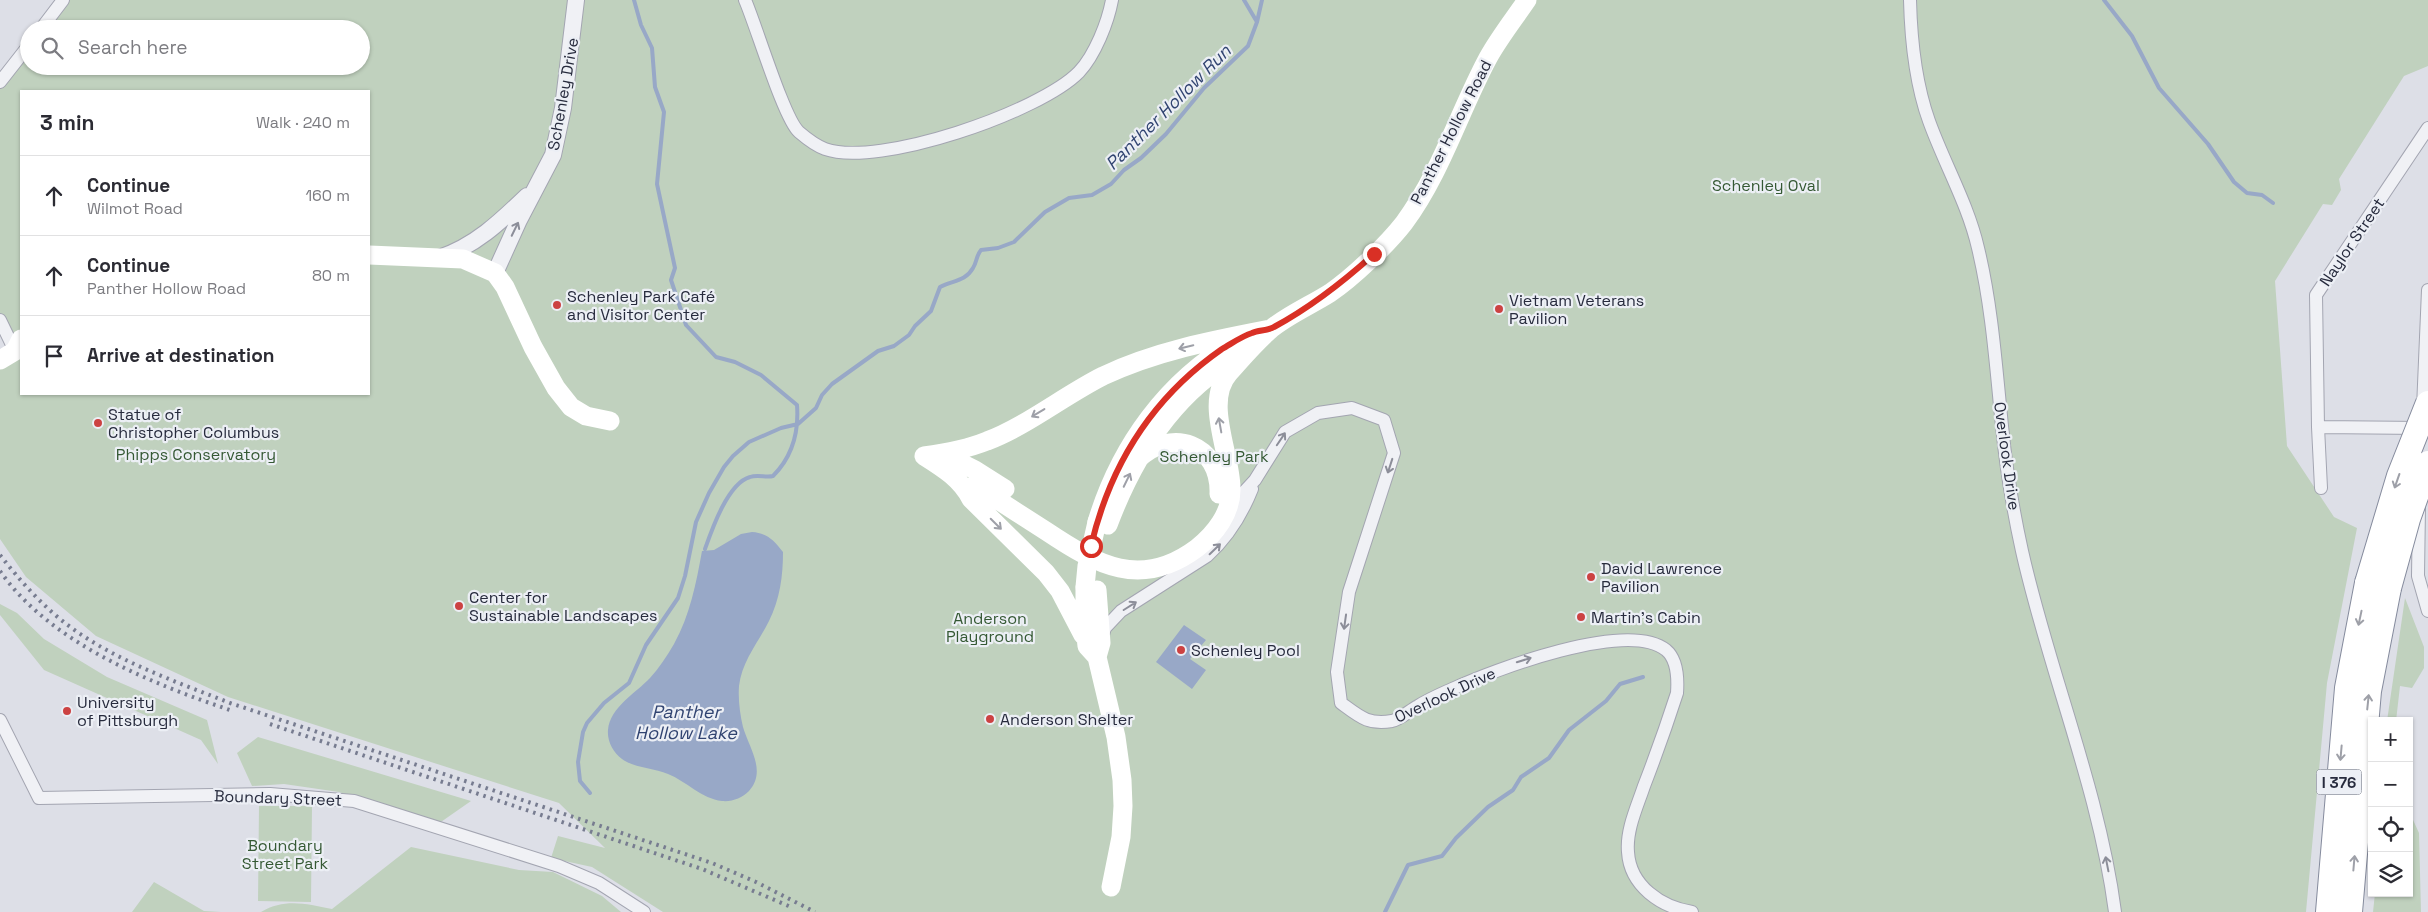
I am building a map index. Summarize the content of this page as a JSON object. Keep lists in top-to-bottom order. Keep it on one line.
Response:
{"streets":{"highway":["I 376"],"main road":["Schenley Drive","Panther Hollow Road"],"street":["Naylor Street","Overlook Drive","Boundary Street"]},"water":["Panther Hollow Run","Panther Hollow Lake"],"parks":["Schenley Oval","Phipps Conservatory","Schenley Park","Anderson Playground","Boundary Street Park"],"places":["Schenley Park Café and Visitor Center","Vietnam Veterans Pavilion","Statue of Christopher Columbus","David Lawrence Pavilion","Center for Sustainable Landscapes","Martin's Cabin","Schenley Pool","University of Pittsburgh","Anderson Shelter"],"page":{"search":"Search here","heading":["3 min","Walk · 240 m"],"list":[["Continue","Wilmot Road","160 m"],["Continue","Panther Hollow Road","80 m"],"Arrive at destination"],"map_buttons":["+","−"]}}
